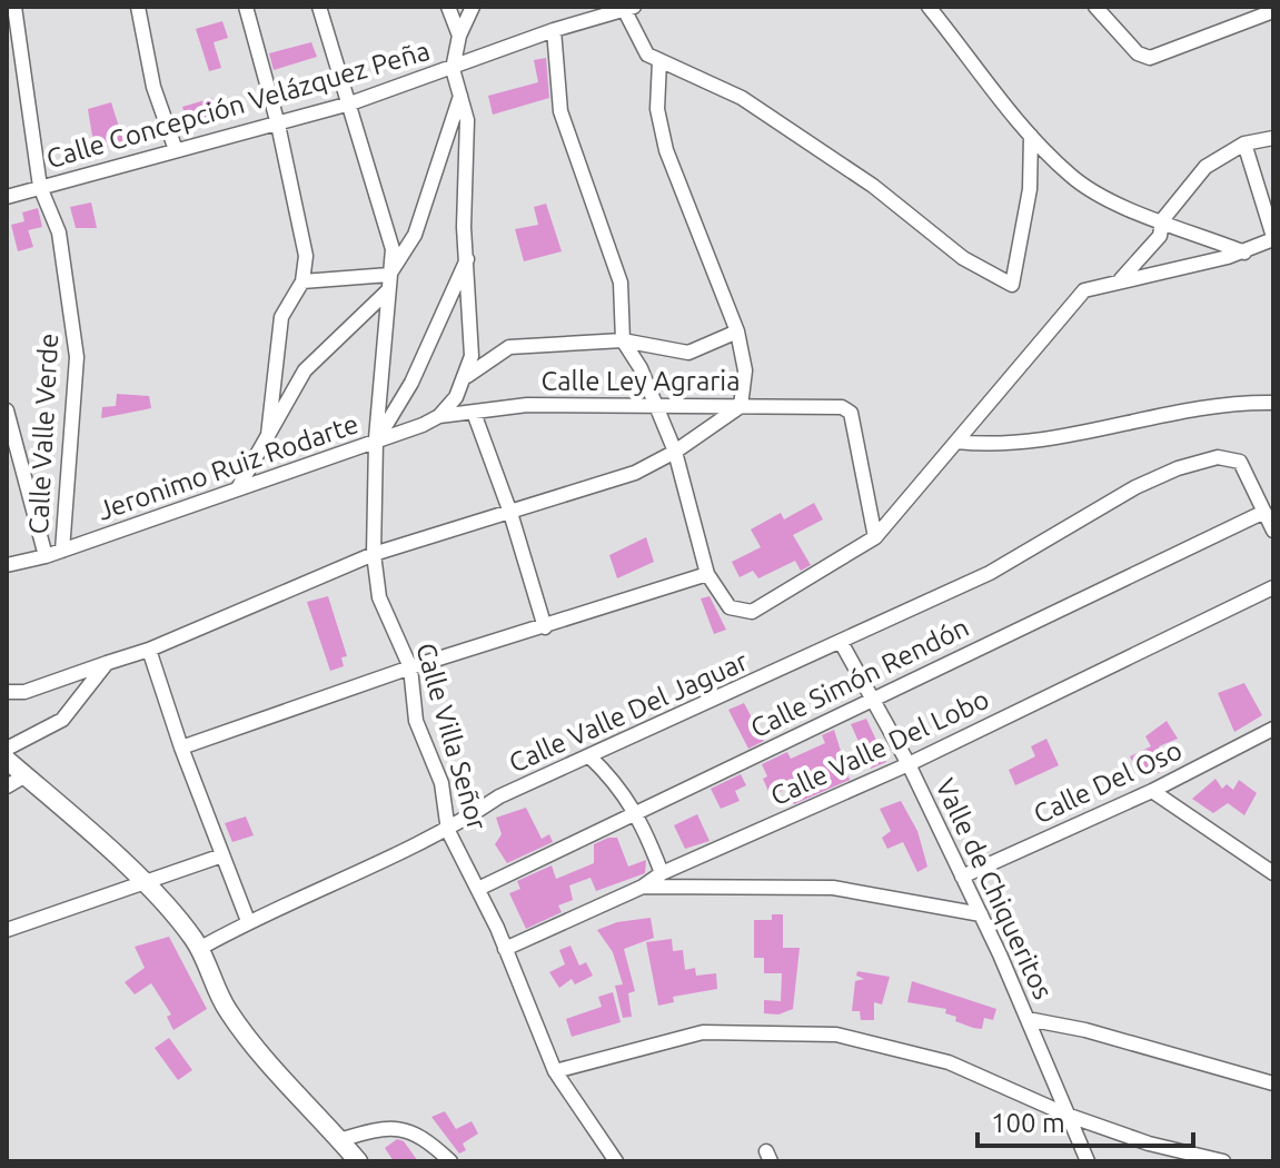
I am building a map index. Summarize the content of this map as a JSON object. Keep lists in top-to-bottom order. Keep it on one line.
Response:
{"streets":{"street":["Calle Concepción Velázquez Peña","Calle Ley Agraria","Calle Valle Verde","Jeronimo Ruiz Rodarte","Calle Simón Rendón","Calle Valle Del Jaguar","Calle Villa Señor","Calle Valle Del Lobo","Calle Del Oso","Valle de Chiqueritos"]},"crossings":[["Calle Concepción Velázquez Peña","Calle Valle Verde"],["Calle Concepción Velázquez Peña","Calle Villa Señor"],["Calle Ley Agraria","Jeronimo Ruiz Rodarte"],["Calle Valle Verde","Jeronimo Ruiz Rodarte"],["Jeronimo Ruiz Rodarte","Calle Villa Señor"],["Calle Simón Rendón","Calle Villa Señor"],["Calle Simón Rendón","Valle de Chiqueritos"],["Calle Valle Del Jaguar","Calle Villa Señor"],["Calle Valle Del Jaguar","Valle de Chiqueritos"],["Calle Villa Señor","Calle Valle Del Lobo"],["Calle Valle Del Lobo","Valle de Chiqueritos"],["Calle Del Oso","Valle de Chiqueritos"]],"scale_bar":"100 m"}
